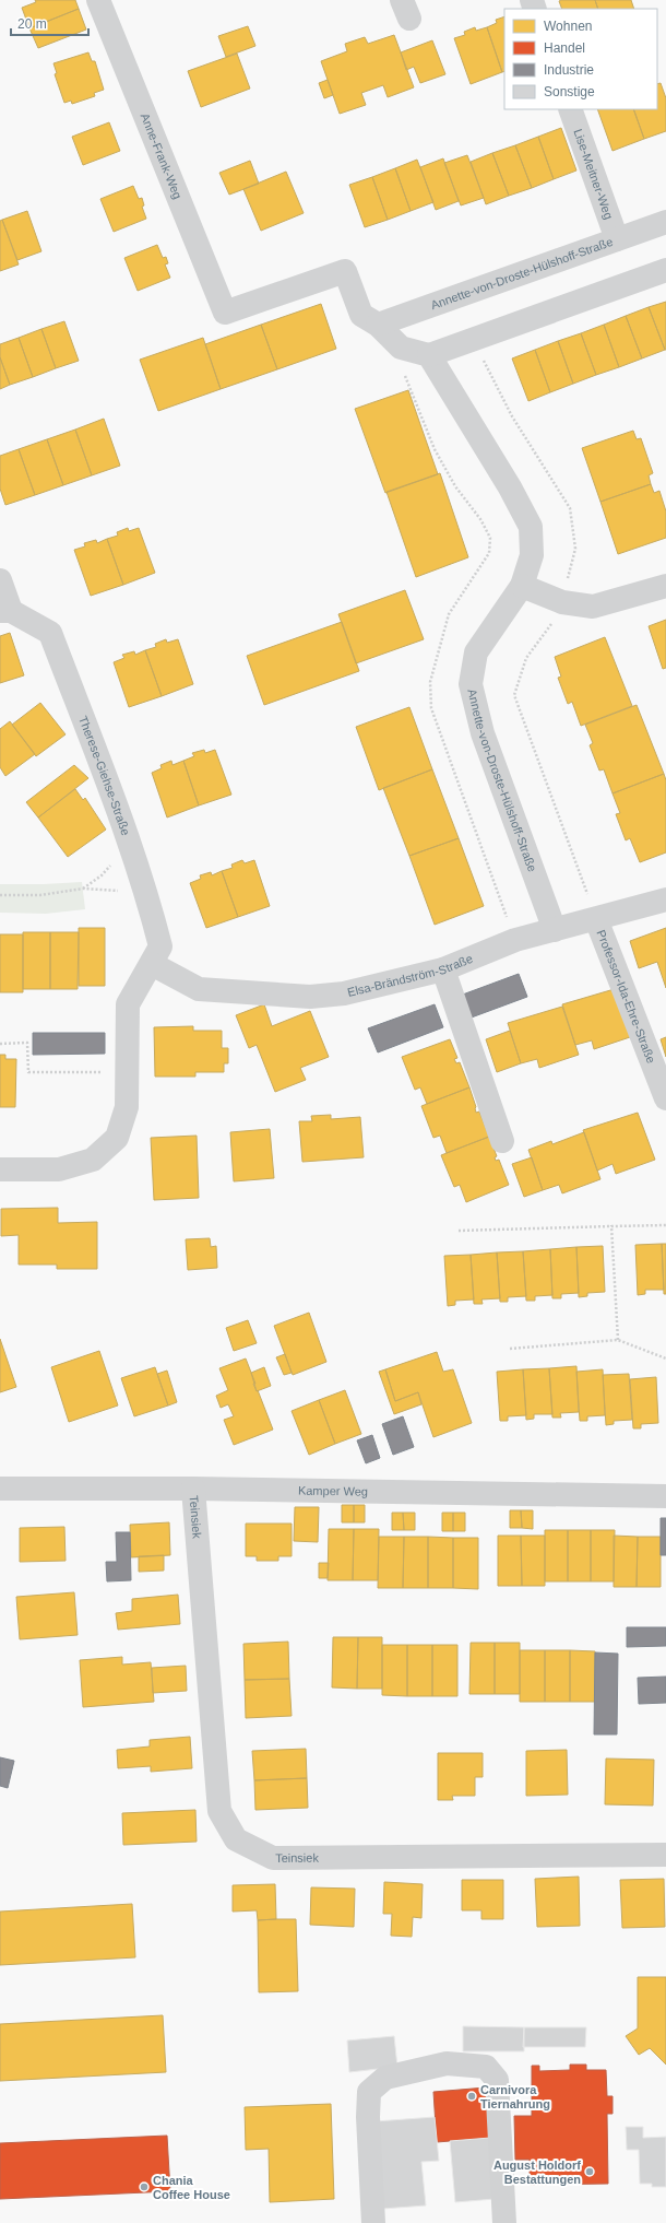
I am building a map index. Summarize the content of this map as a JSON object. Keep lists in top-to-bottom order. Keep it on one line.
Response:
{"streets":{"street":["Anne-Frank-Weg","Lise-Meitner-Weg","Annette-von-Droste-Hülshoff-Straße","Therese-Giehse-Straße","Elsa-Brändström-Straße","Professor-Ida-Ehre-Straße","Kamper Weg","Teinsiek"]},"crossings":[["Anne-Frank-Weg","Annette-von-Droste-Hülshoff-Straße"],["Lise-Meitner-Weg","Annette-von-Droste-Hülshoff-Straße"],["Annette-von-Droste-Hülshoff-Straße","Elsa-Brändström-Straße"],["Therese-Giehse-Straße","Elsa-Brändström-Straße"],["Elsa-Brändström-Straße","Professor-Ida-Ehre-Straße"],["Kamper Weg","Teinsiek"]],"places":["Carnivora Tiernahrung","August Holdorf Bestattungen","Chania Coffee House"],"legend":["Wohnen","Handel","Industrie","Sonstige"],"scale_bar":"20 m"}
